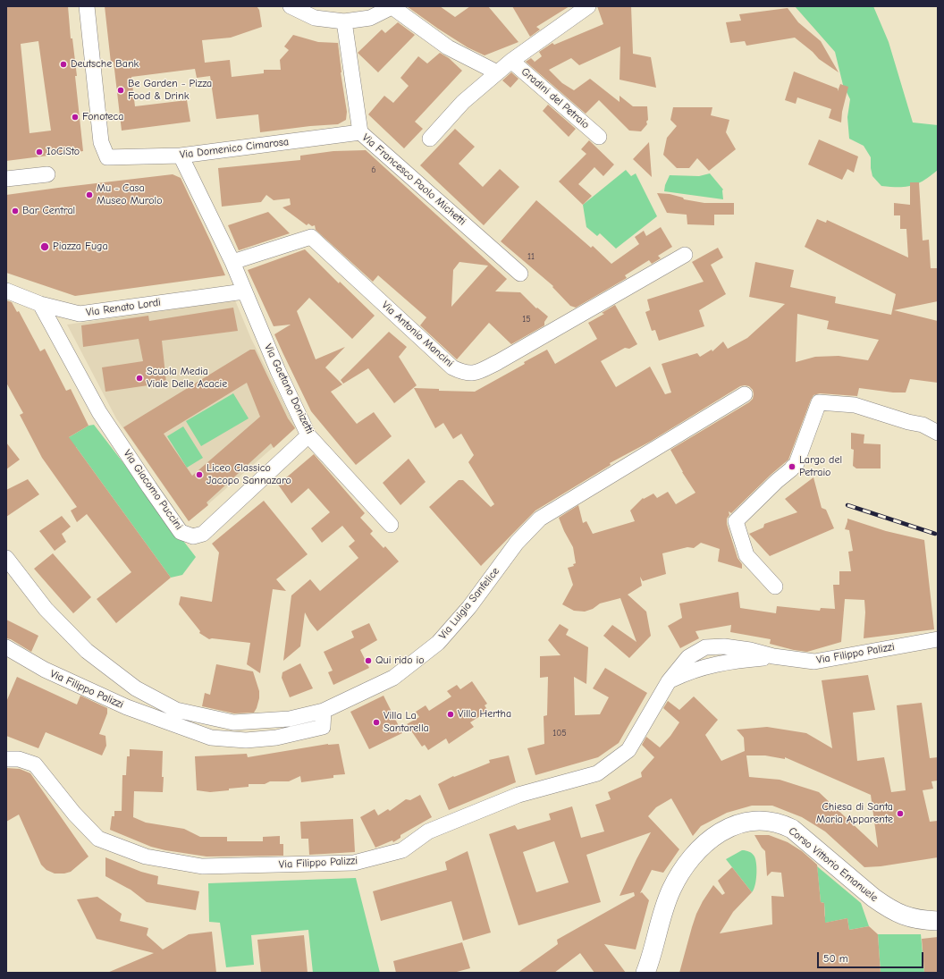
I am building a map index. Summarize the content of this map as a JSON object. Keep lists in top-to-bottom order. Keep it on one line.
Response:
{"streets":{"main road":["Corso Vittorio Emanuele"],"street":["Gradini del Petraio","Via Domenico Cimarosa","Via Francesco Paolo Michetti","Via Renato Lordi","Via Antonio Mancini","Via Gaetano Donizetti","Via Giacomo Puccini","Via Luigia Sanfelice","Via Filippo Palizzi"]},"crossings":[["Via Domenico Cimarosa","Via Francesco Paolo Michetti"],["Via Renato Lordi","Via Gaetano Donizetti"],["Via Renato Lordi","Via Giacomo Puccini"],["Via Gaetano Donizetti","Via Giacomo Puccini"],["Via Luigia Sanfelice","Via Filippo Palizzi"]],"places":["Deutsche Bank","Be Garden - Pizza Food & Drink","Fonoteca","IoCiSto","Mu - Casa Museo Murolo","Bar Central","Piazza Fuga","Scuola Media Viale Delle Acacie","Largo del Petraio","Liceo Classico Jacopo Sannazaro","Qui rido io","Villa Hertha","Villa La Santarella","Chiesa di Santa Maria Apparente"],"house_numbers":["6","11","15","105"],"scale_bar":"50 m"}
